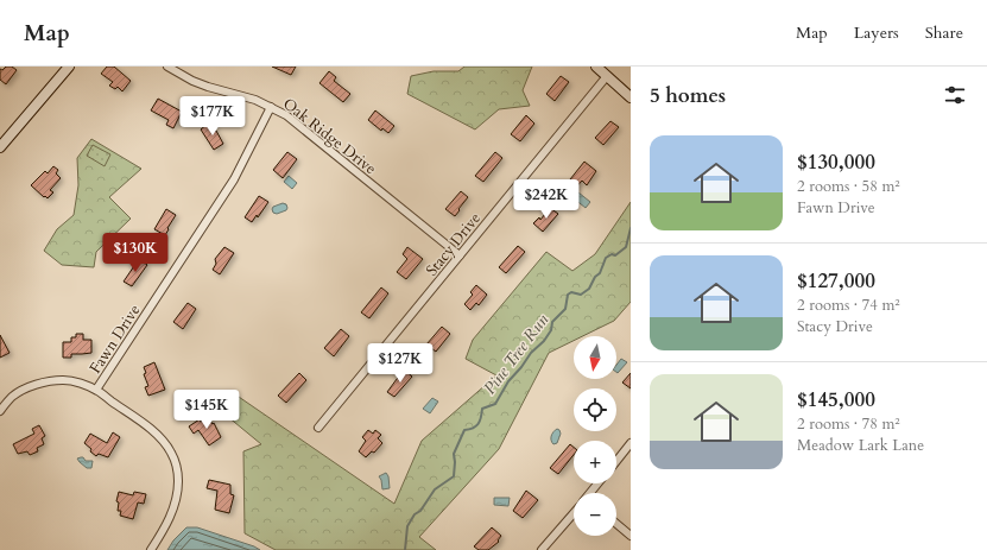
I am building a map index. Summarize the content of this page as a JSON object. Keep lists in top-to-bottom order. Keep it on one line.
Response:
{"streets":{"street":["Oak Ridge Drive","Stacy Drive","Fawn Drive"]},"crossings":[["Oak Ridge Drive","Stacy Drive"],["Oak Ridge Drive","Fawn Drive"]],"water":["Pine Tree Run"],"north":"bottom","page":{"header":"Map","nav":["Map","Layers","Share"],"heading":"5 homes","price":["$177K","$242K","$130K","$127K","$145K"],"list":[{"name":"$130,000","note":"2 rooms · 58 m² · Fawn Drive"},{"name":"$127,000","note":"2 rooms · 74 m² · Stacy Drive"},{"name":"$145,000","note":"2 rooms · 78 m² · Meadow Lark Lane"}],"map_buttons":["+","−"]}}
